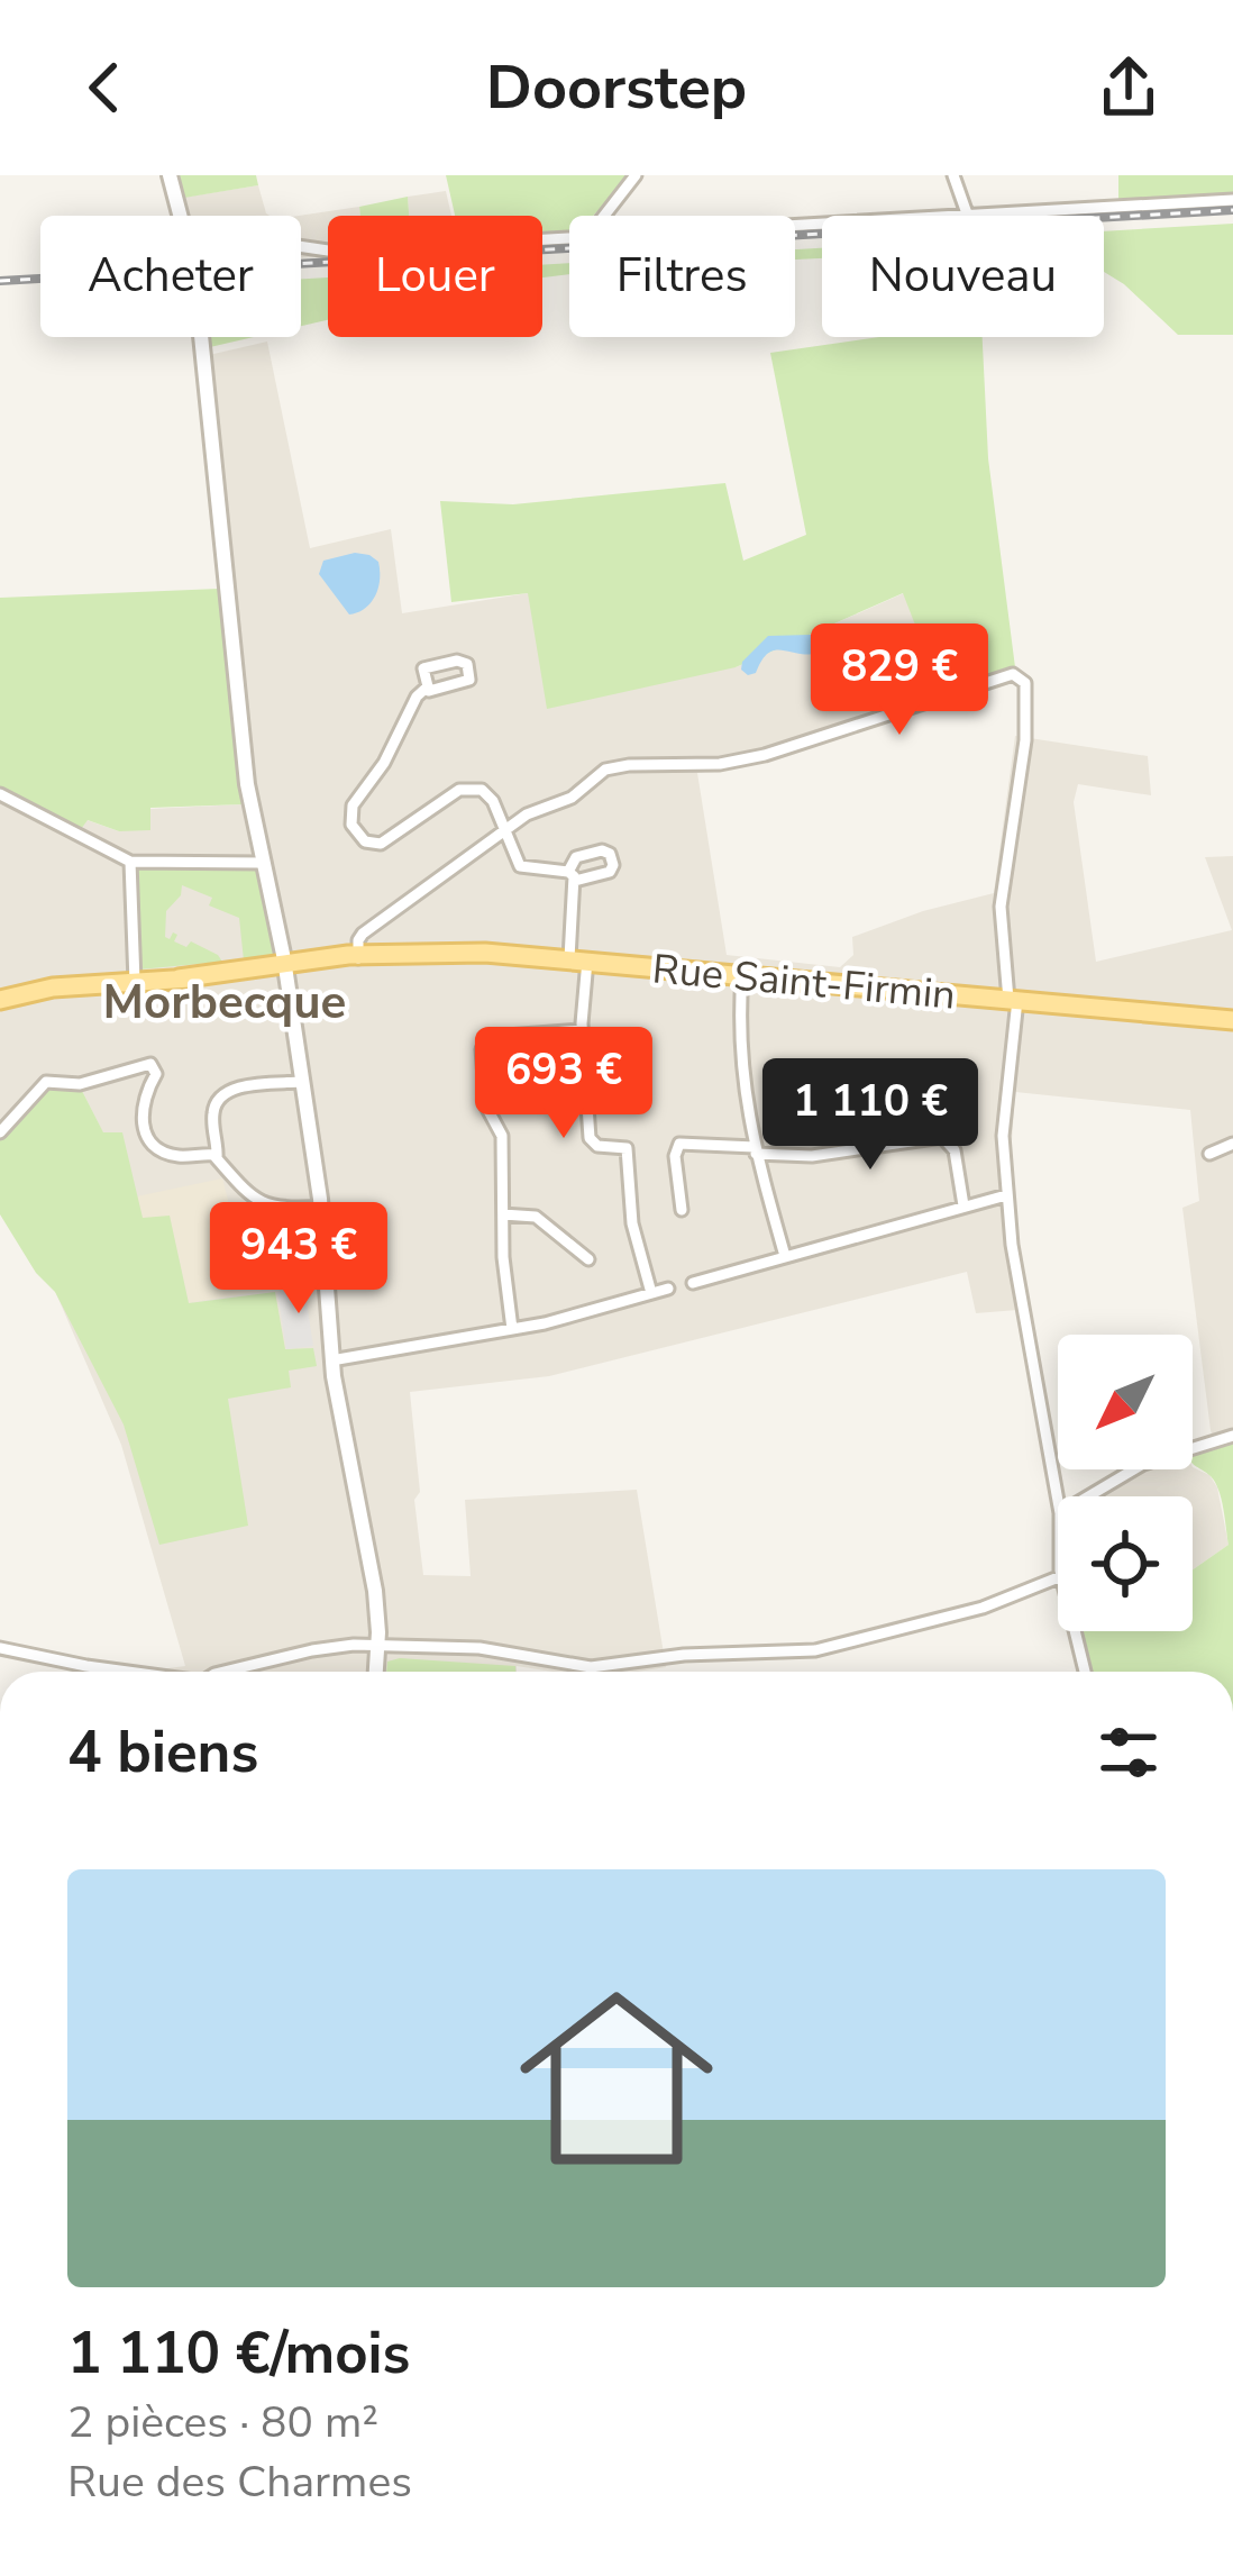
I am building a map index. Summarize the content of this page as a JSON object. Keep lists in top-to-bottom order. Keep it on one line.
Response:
{"streets":{"main road":["Rue Saint-Firmin"]},"districts":["Morbecque"],"north":"bottom left","page":{"header":"Doorstep","chip":["Acheter","Louer","Filtres","Nouveau"],"price":["829 €","693 €","1 110 €","943 €"],"heading":"4 biens","list":[{"name":"1 110 €/mois","note":"2 pièces · 80 m² · Rue des Charmes"}]}}
